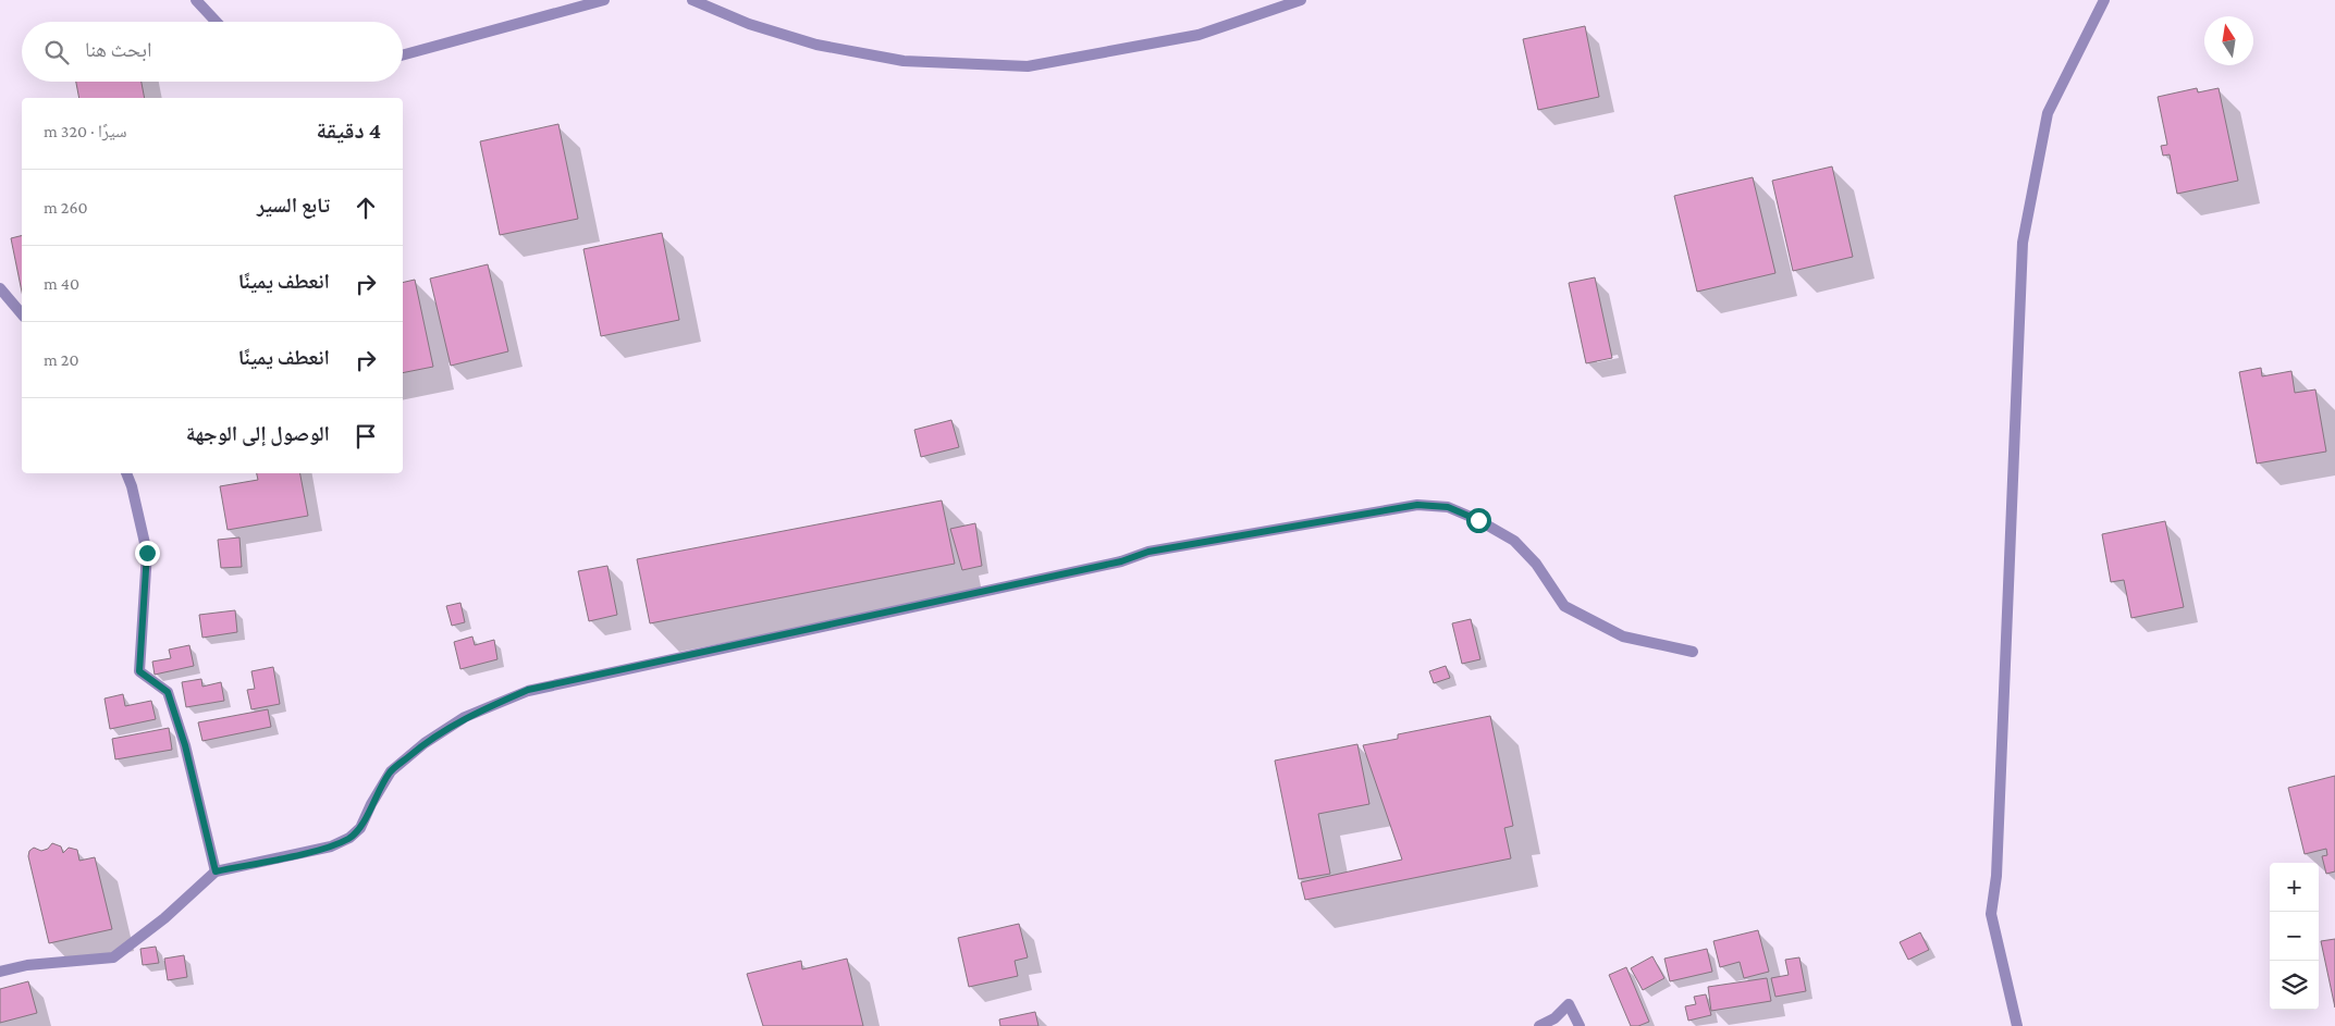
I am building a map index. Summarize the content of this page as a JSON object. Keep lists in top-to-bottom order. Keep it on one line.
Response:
{"north":"top","page":{"search":"ابحث هنا","heading":["4 دقيقة","سيرًا · 320 m"],"list":[["تابع السير","260 m"],["انعطف يمينًا","40 m"],["انعطف يمينًا","20 m"],"الوصول إلى الوجهة"],"map_buttons":["+","−"]}}
